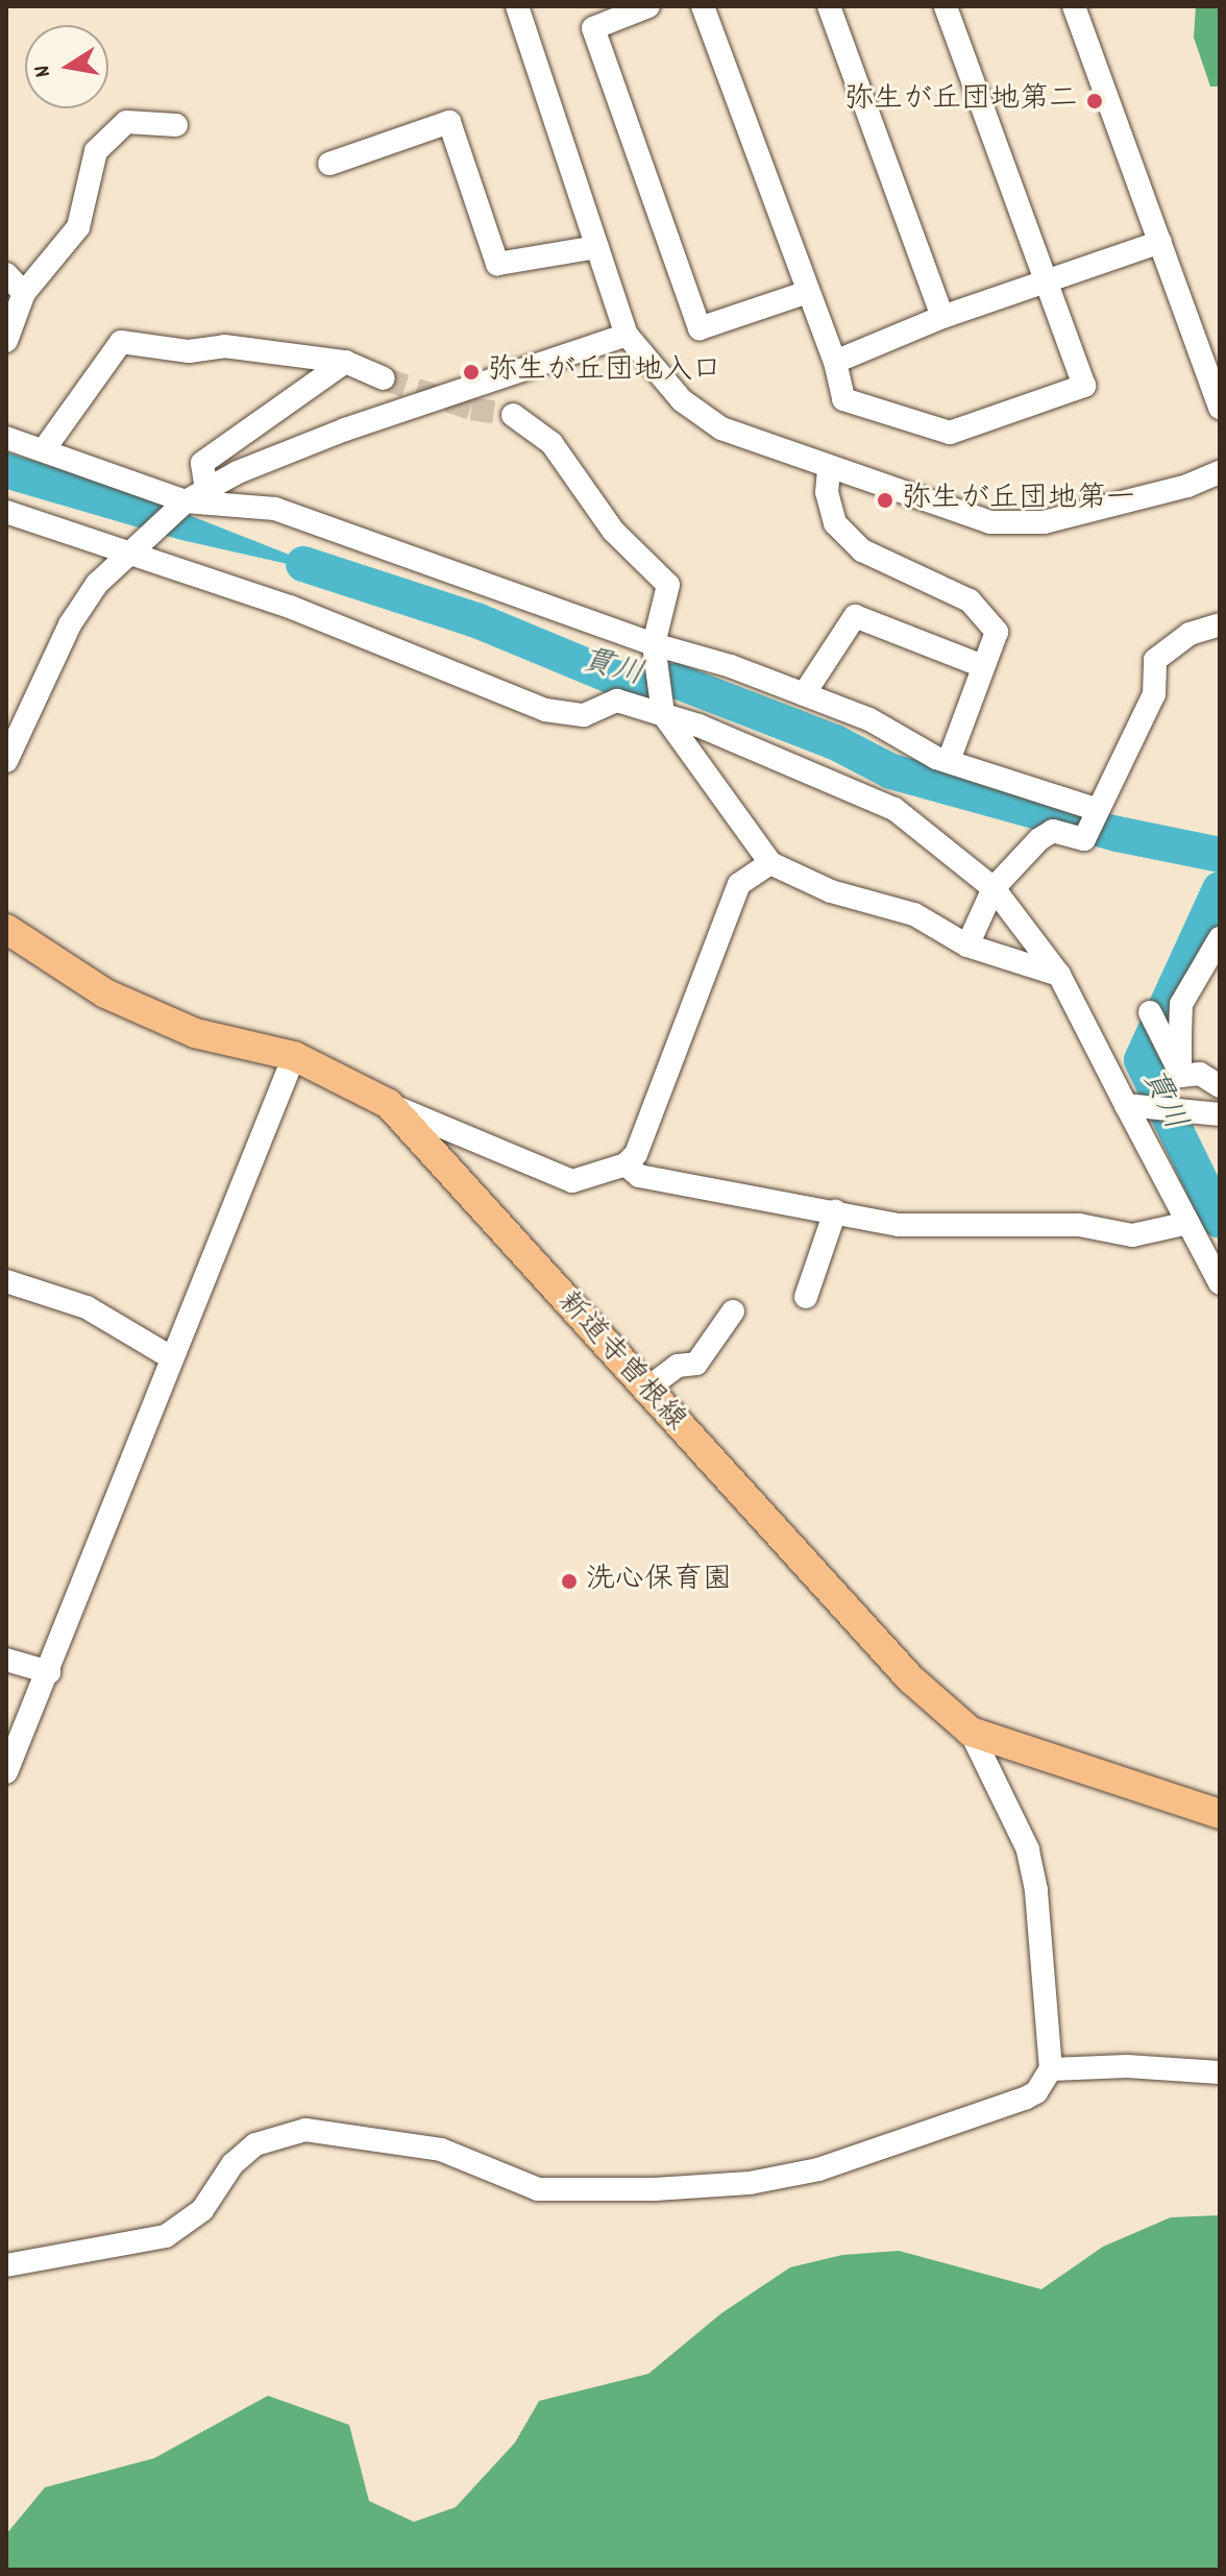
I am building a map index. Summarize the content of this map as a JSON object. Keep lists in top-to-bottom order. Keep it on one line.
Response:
{"streets":{"main road":["新道寺曽根線"]},"water":["貫川"],"places":["弥生が丘団地第二","弥生が丘団地入口","弥生が丘団地第一","洗心保育園"],"north":"left"}
